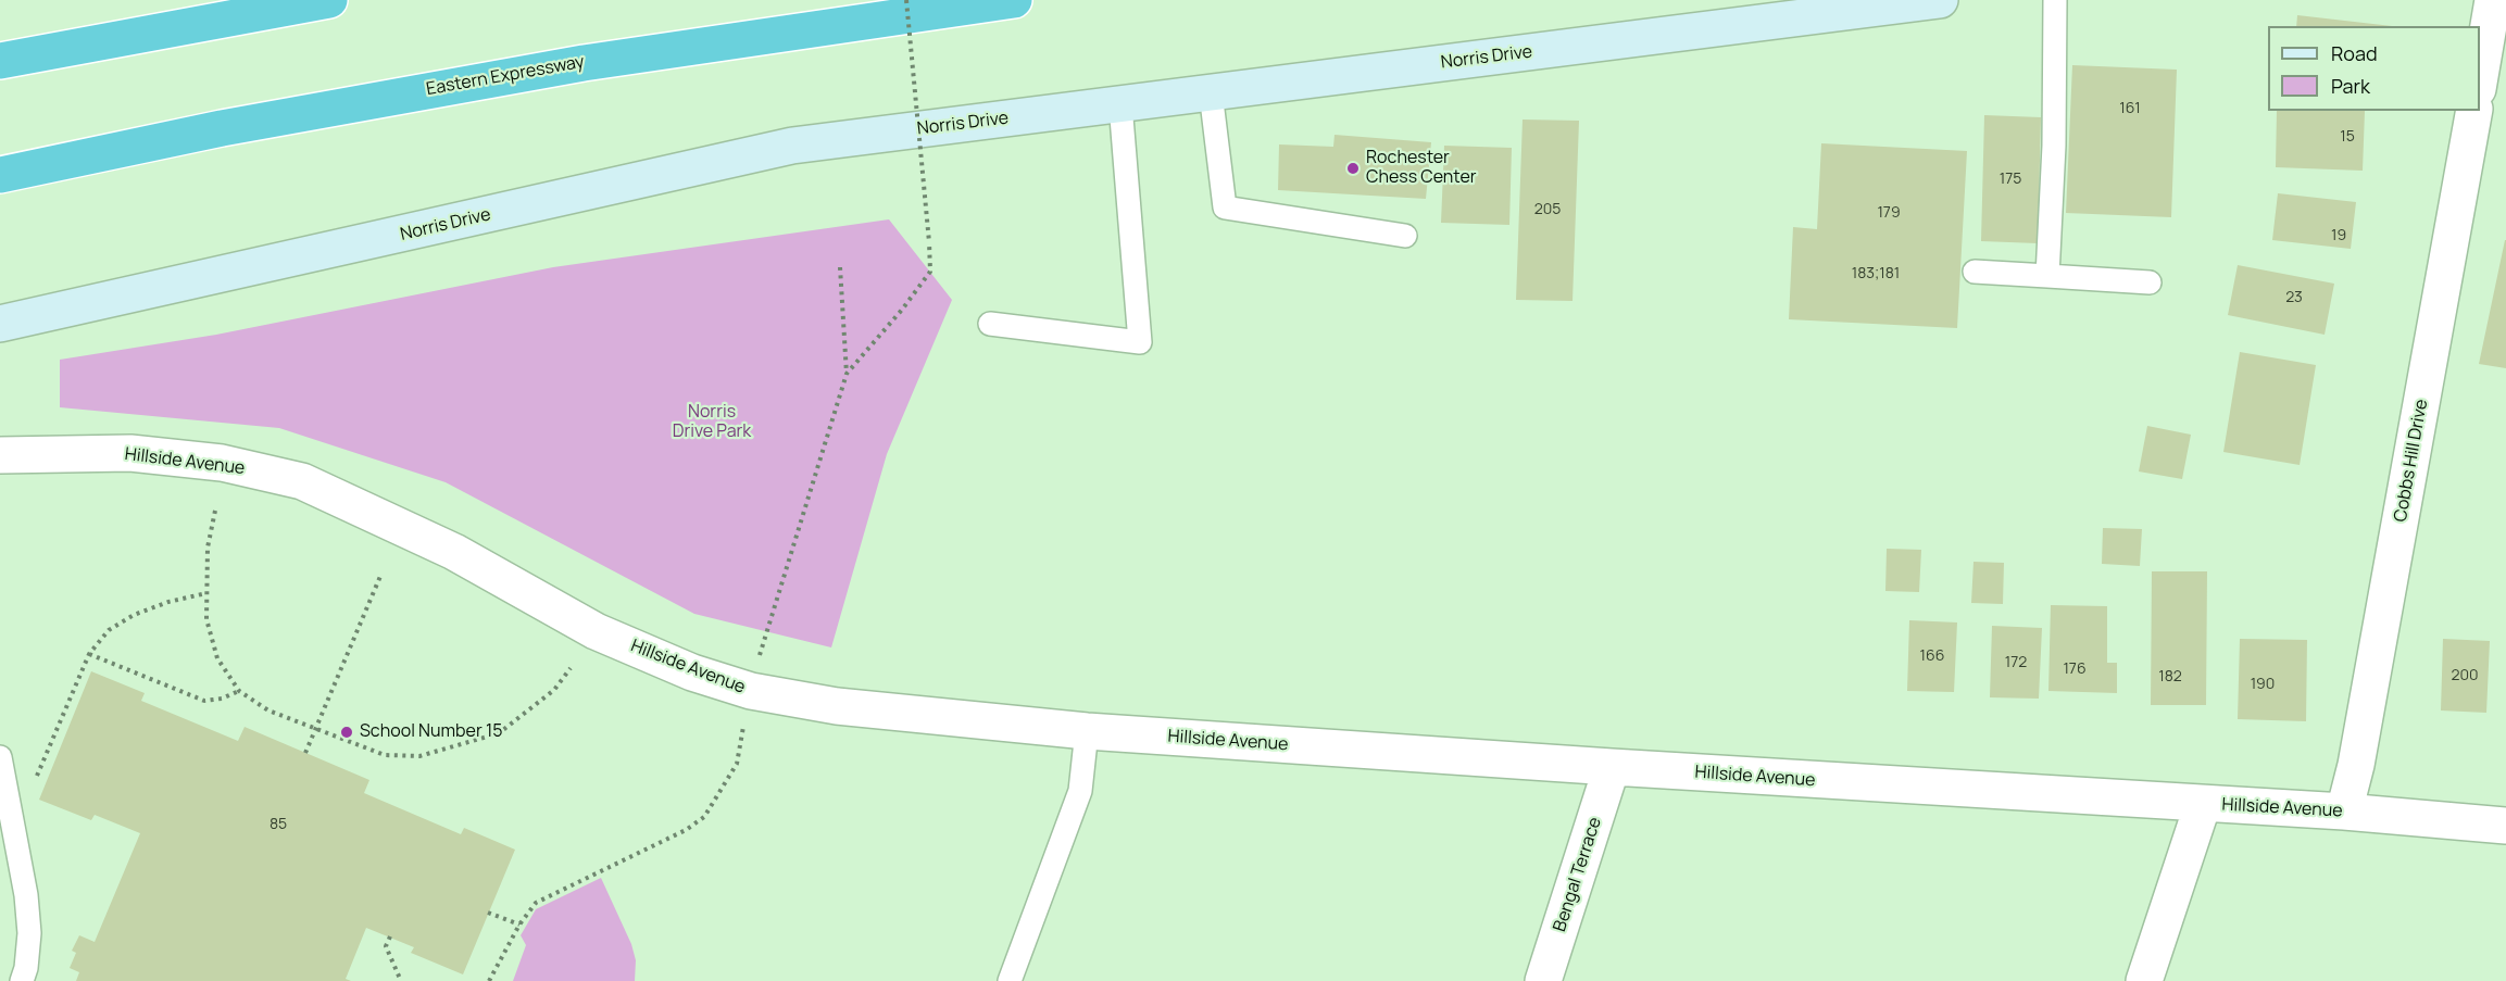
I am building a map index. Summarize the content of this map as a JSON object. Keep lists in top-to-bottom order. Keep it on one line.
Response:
{"streets":{"highway":["Eastern Expressway"],"street":["Norris Drive","Cobbs Hill Drive","Hillside Avenue","Bengal Terrace"]},"crossings":[["Cobbs Hill Drive","Hillside Avenue"],["Hillside Avenue","Bengal Terrace"]],"parks":["Norris Drive Park"],"places":["Rochester Chess Center","School Number 15"],"house_numbers":["161","15","175","205","179","19","183;181","23","166","172","176","200","182","190","85"],"legend":["Road","Park"]}
